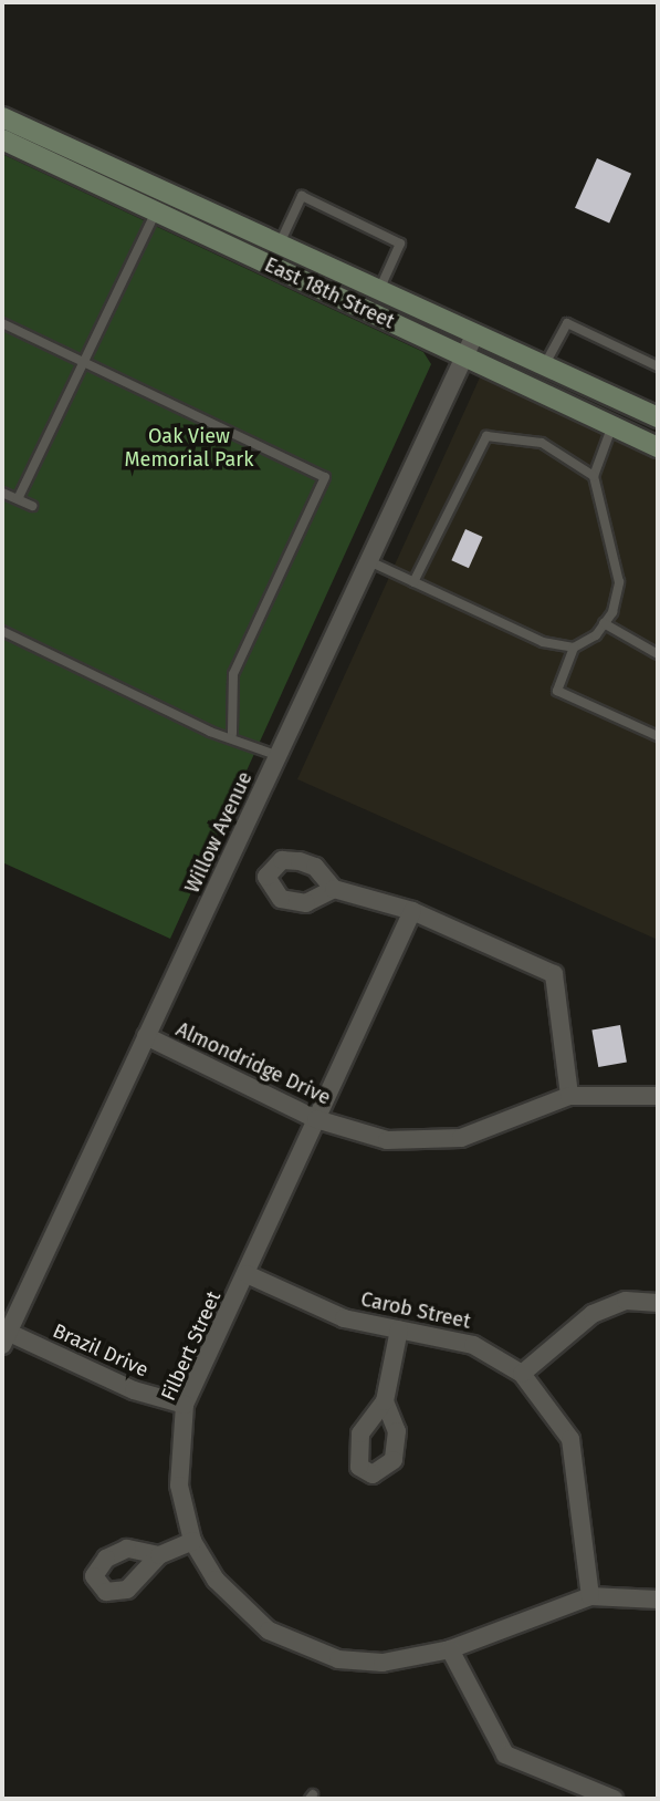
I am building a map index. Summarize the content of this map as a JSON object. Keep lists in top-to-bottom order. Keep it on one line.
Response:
{"streets":{"main road":["East 18th Street"],"street":["Willow Avenue","Almondridge Drive","Carob Street","Filbert Street","Brazil Drive"]},"crossings":[["East 18th Street","Willow Avenue"],["Willow Avenue","Almondridge Drive"],["Willow Avenue","Brazil Drive"],["Almondridge Drive","Filbert Street"],["Carob Street","Filbert Street"],["Filbert Street","Brazil Drive"]],"parks":["Oak View Memorial Park"]}
